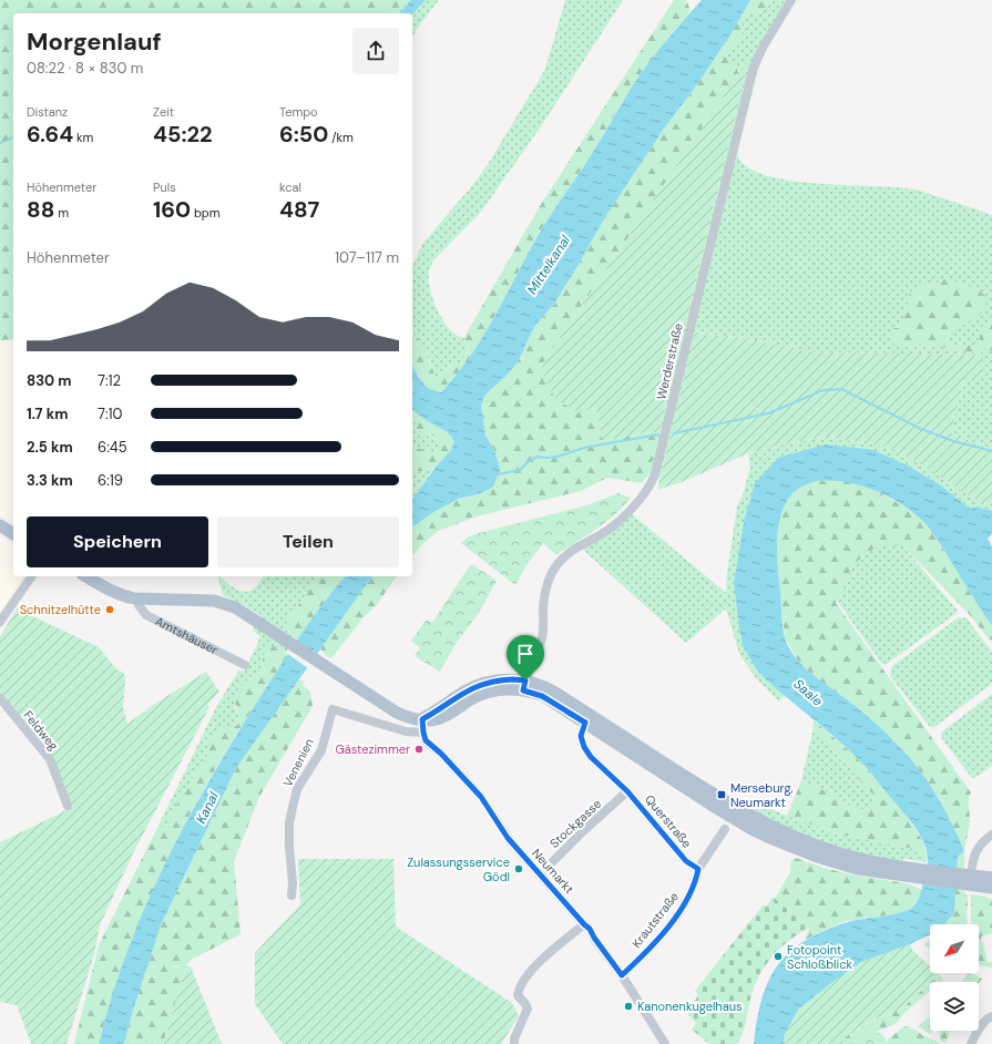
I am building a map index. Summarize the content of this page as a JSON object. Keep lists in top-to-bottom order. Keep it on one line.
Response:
{"streets":{"main road":["Amtshäuser"],"street":["Werderstraße","Feldweg","Venenien","Querstraße","Stockgasse","Neumarkt","Krautstraße"]},"crossings":[["Venenien","Neumarkt"],["Querstraße","Stockgasse"],["Querstraße","Krautstraße"],["Stockgasse","Neumarkt"],["Neumarkt","Krautstraße"]],"water":["Mittelkanal","Saale","Kanal"],"places":{"other":["Schnitzelhütte","Gästezimmer","Zulassungsservice Gödl","Fotopoint Schloßblick","Kanonenkugelhaus"],"transit":["Merseburg, Neumarkt"]},"north":"bottom left","page":{"heading":["Morgenlauf","08:22 · 8 × 830 m"],"stats":[["Distanz","6.64 km"],["Zeit","45:22"],["Tempo","6:50 /km"],["Höhenmeter","88 m"],["Puls","160 bpm"],["kcal","487"]],"chart":["Höhenmeter","107–117 m"],"list":[{"name":"830 m","note":"7:12"},{"name":"1.7 km","note":"7:10"},{"name":"2.5 km","note":"6:45"},{"name":"3.3 km","note":"6:19"}],"buttons":["Speichern","Teilen"]}}
